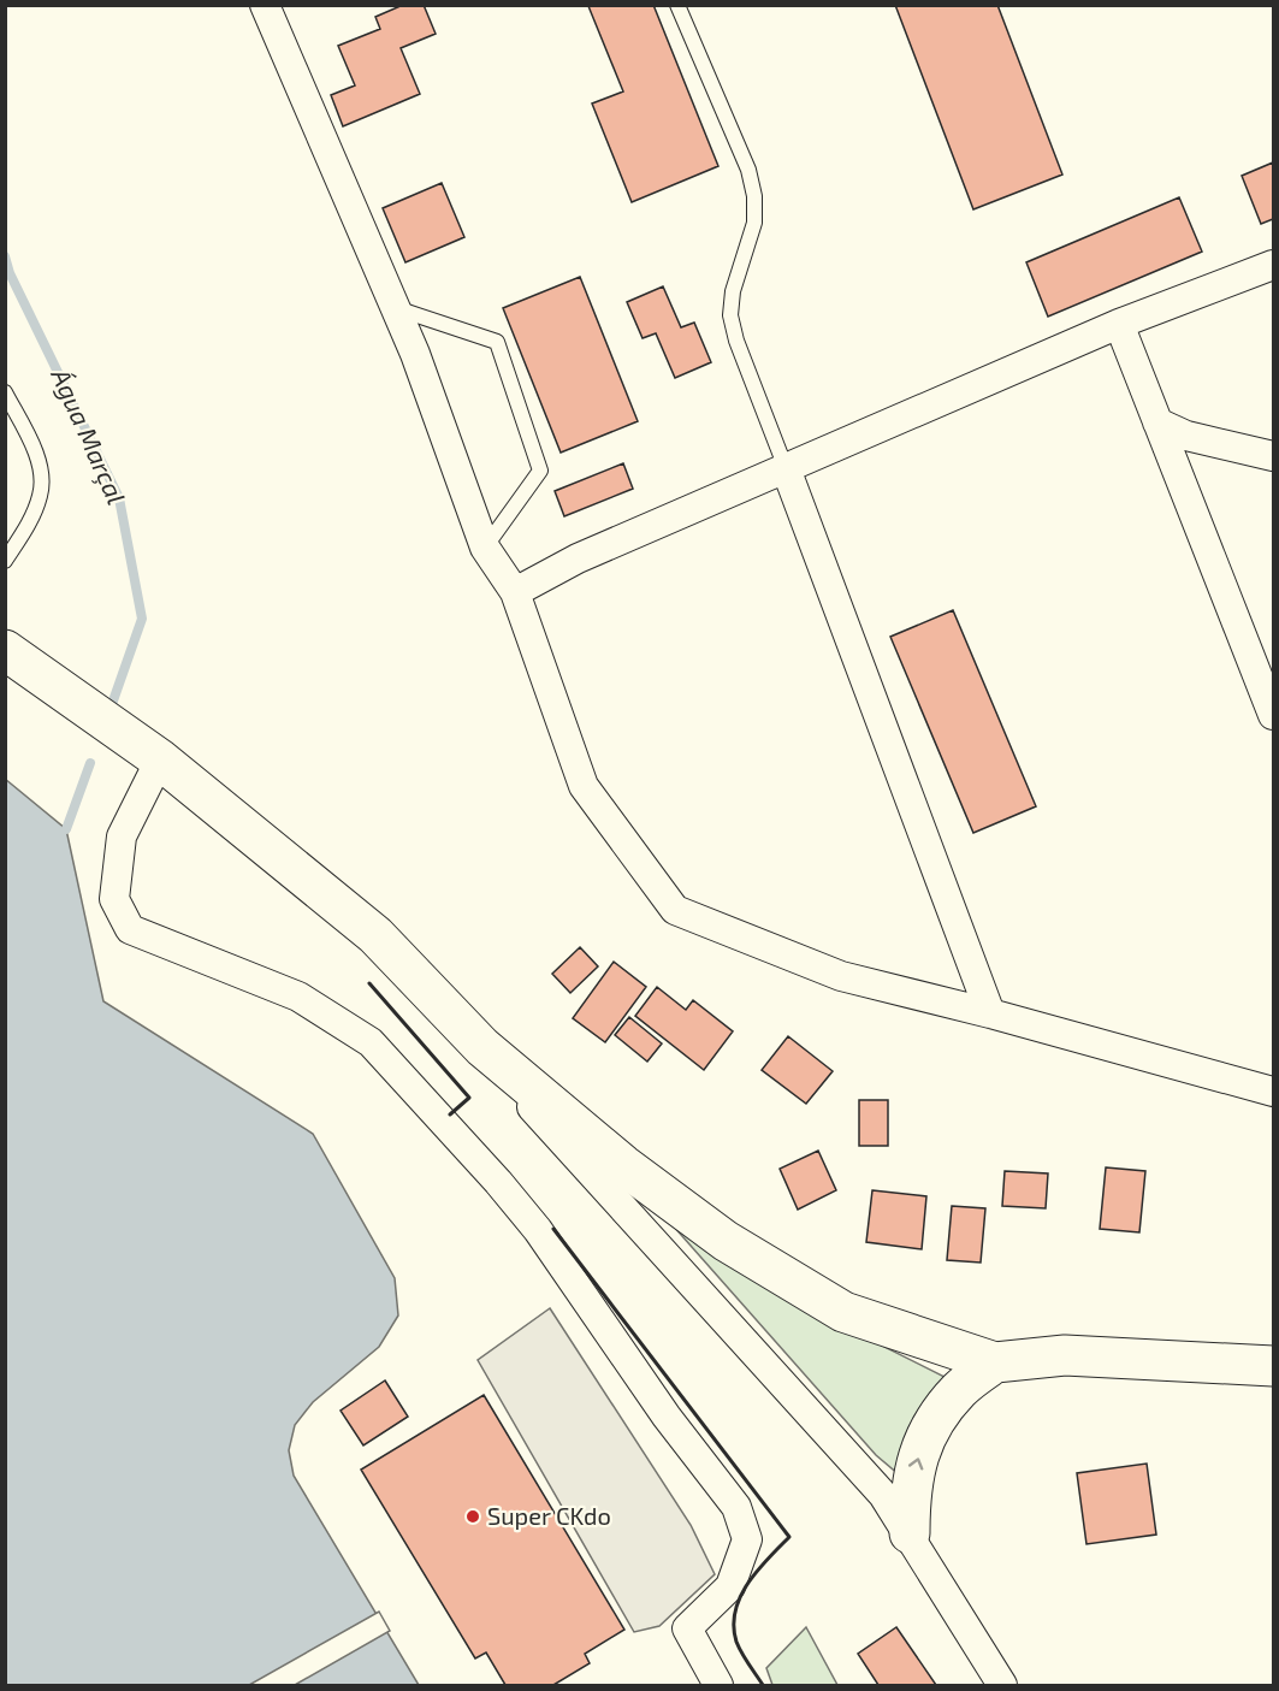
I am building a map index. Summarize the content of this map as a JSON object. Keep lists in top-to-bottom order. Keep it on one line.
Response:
{"water":["Água Marçal"],"places":["Super CKdo"]}
